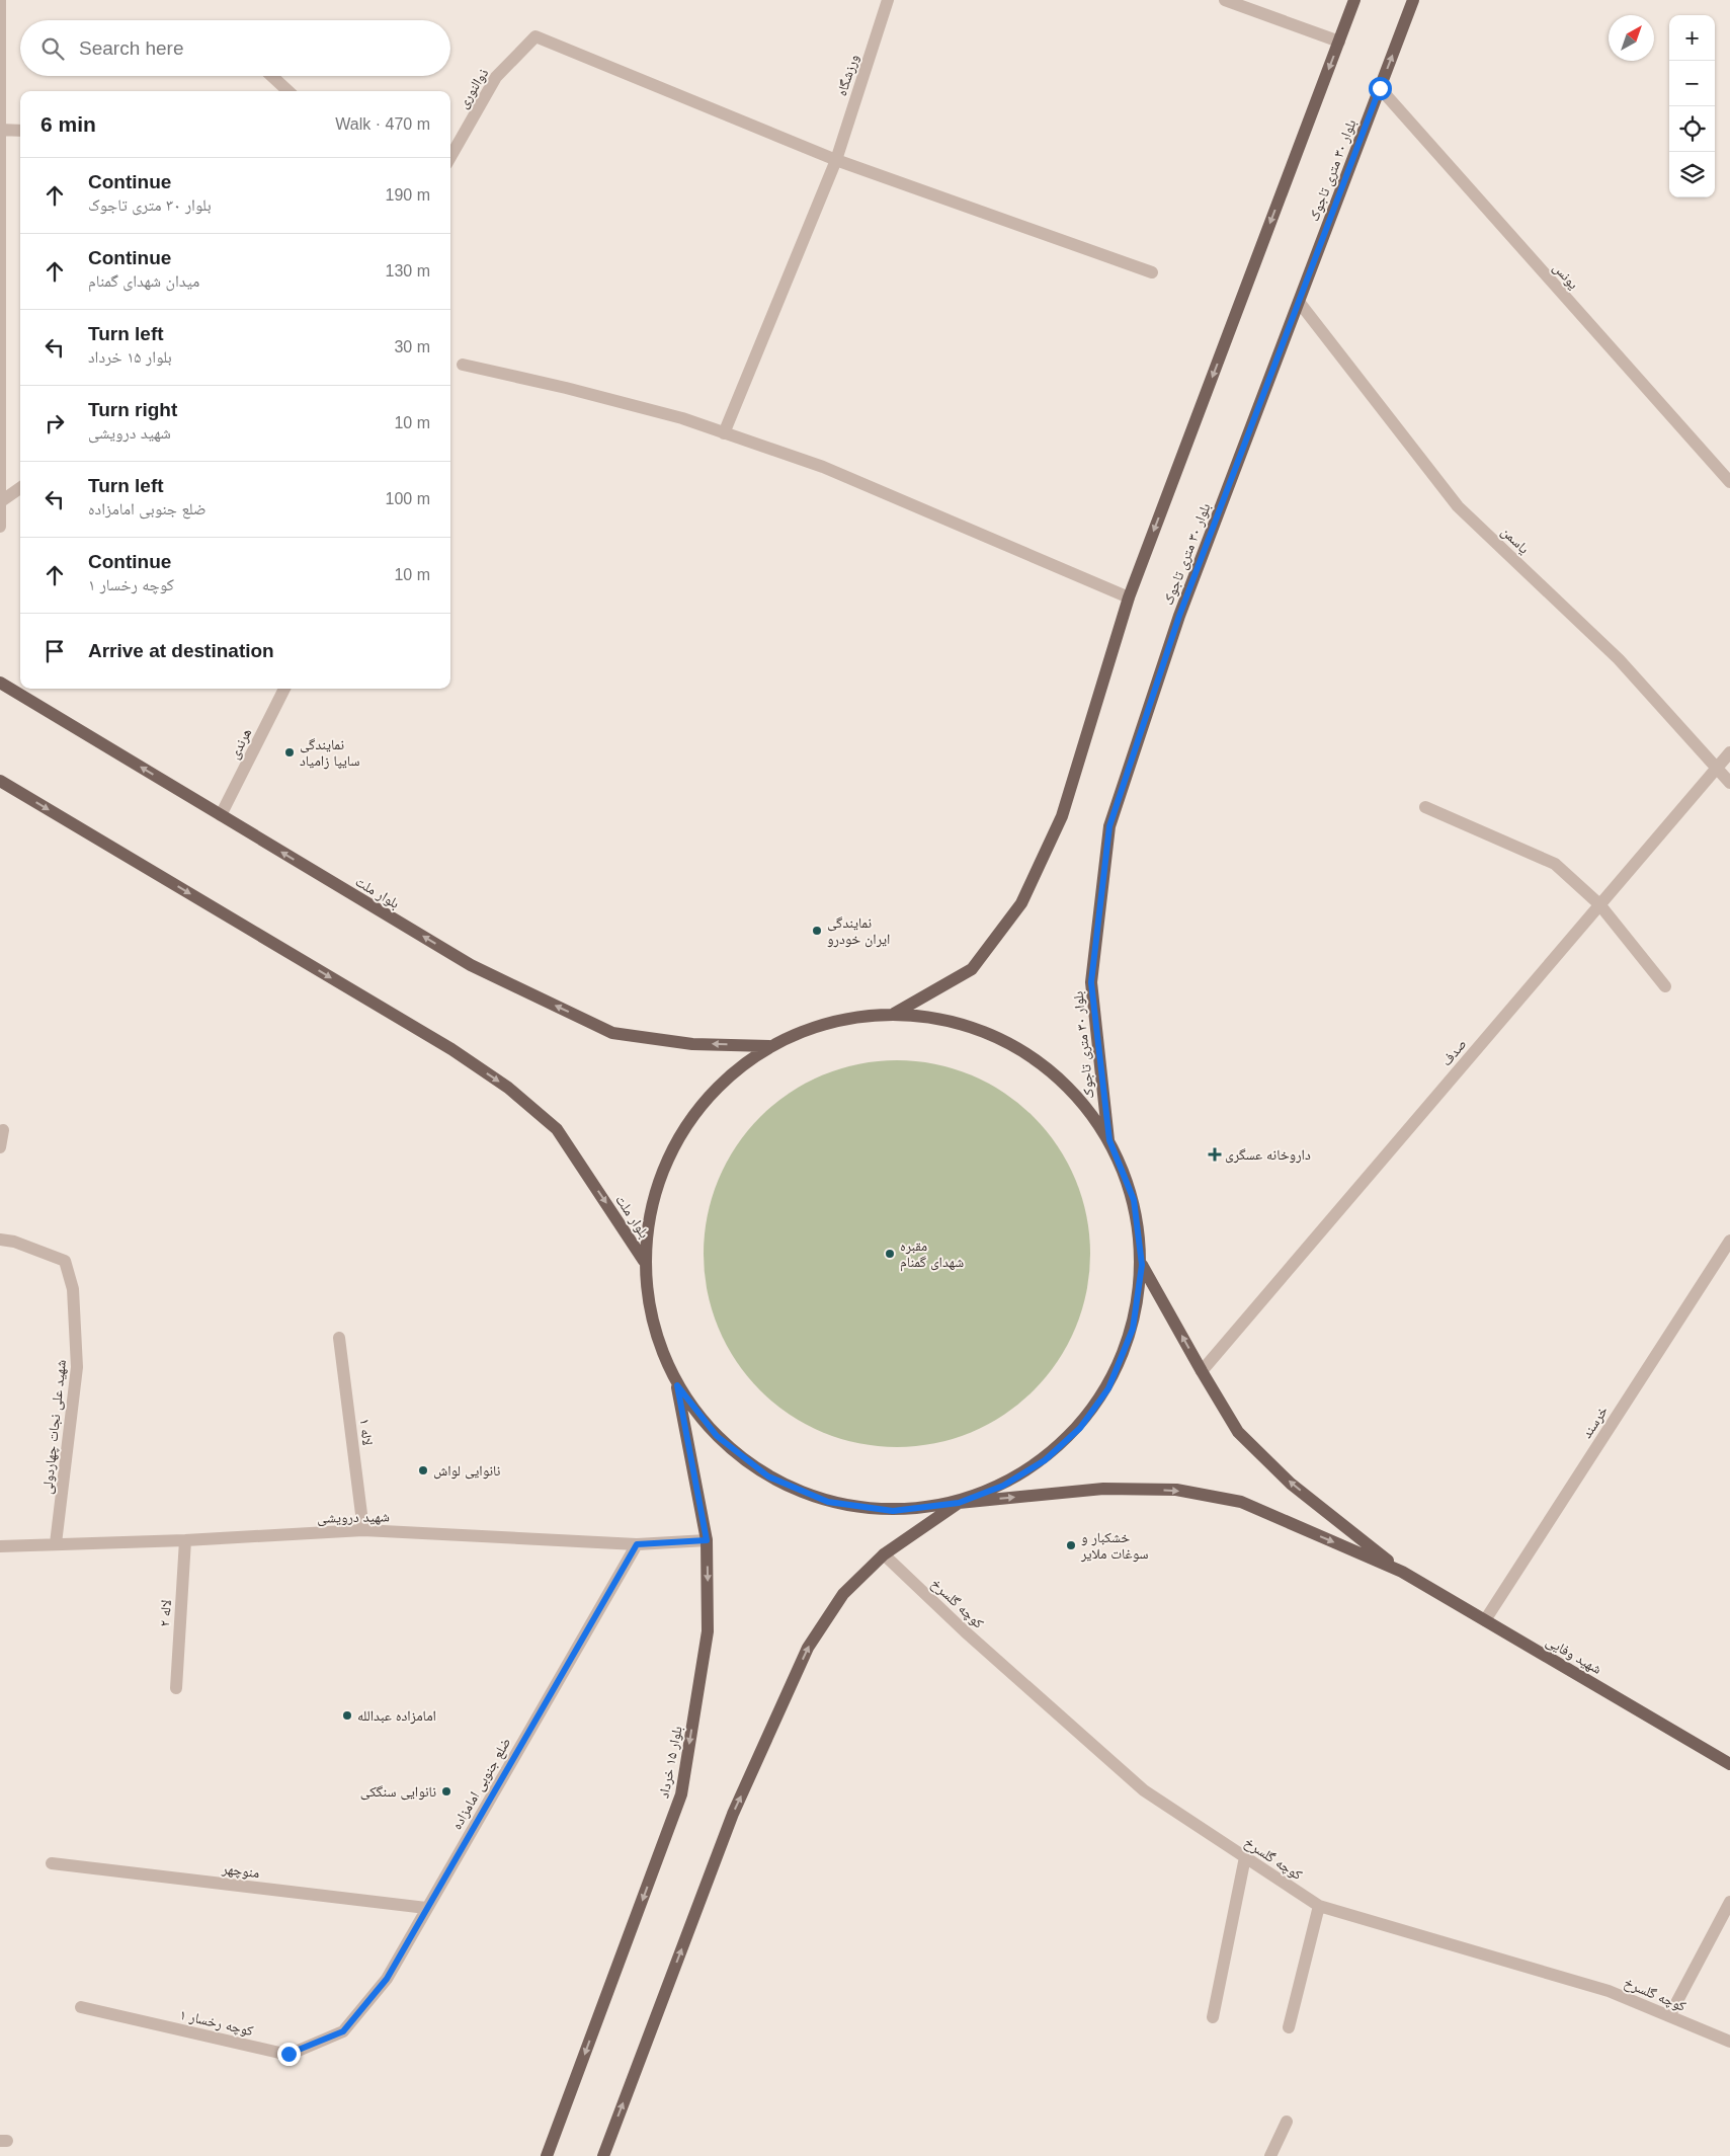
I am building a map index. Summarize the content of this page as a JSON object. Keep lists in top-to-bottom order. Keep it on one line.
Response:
{"streets":{"main road":["بلوار ۳۰ متری تاجوک","بلوار ملت","شهید وفایی","بلوار ۱۵ خرداد"],"street":["ورزشگاه","ذوالنوری","یونس","یاسمن","هرندی","صدف","خرسند","شهید علی نجات چهاردولی","لاله ۱","شهید درویشی","کوچه گلسرخ","لاله ۲","ضلع جنوبی امامزاده","منوچهر","کوچه رخسار ۱"]},"crossings":[["ورزشگاه","ذوالنوری"],["بلوار ۳۰ متری تاجوک","یونس"],["بلوار ۳۰ متری تاجوک","یاسمن"],["یاسمن","صدف"],["هرندی","بلوار ملت"],["خرسند","شهید وفایی"],["شهید علی نجات چهاردولی","شهید درویشی"],["لاله ۱","شهید درویشی"],["شهید درویشی","لاله ۲"],["شهید درویشی","بلوار ۱۵ خرداد"],["شهید درویشی","ضلع جنوبی امامزاده"],["ضلع جنوبی امامزاده","منوچهر"],["ضلع جنوبی امامزاده","کوچه رخسار ۱"]],"places":{"other":["نمایندگی سایپا زامیاد","نمایندگی ایران خودرو","مقبره شهدای گمنام","نانوایی لواش","خشکبار و سوغات ملایر","امامزاده عبدالله","نانوایی سنگکی"],"health":["داروخانه عسگری"]},"north":"top right","page":{"map_buttons":["+","−"],"search":"Search here","heading":["6 min","Walk · 470 m"],"list":[["Continue","بلوار ۳۰ متری تاجوک","190 m"],["Continue","میدان شهدای گمنام","130 m"],["Turn left","بلوار ۱۵ خرداد","30 m"],["Turn right","شهید درویشی","10 m"],["Turn left","ضلع جنوبی امامزاده","100 m"],["Continue","کوچه رخسار ۱","10 m"],"Arrive at destination"]}}
